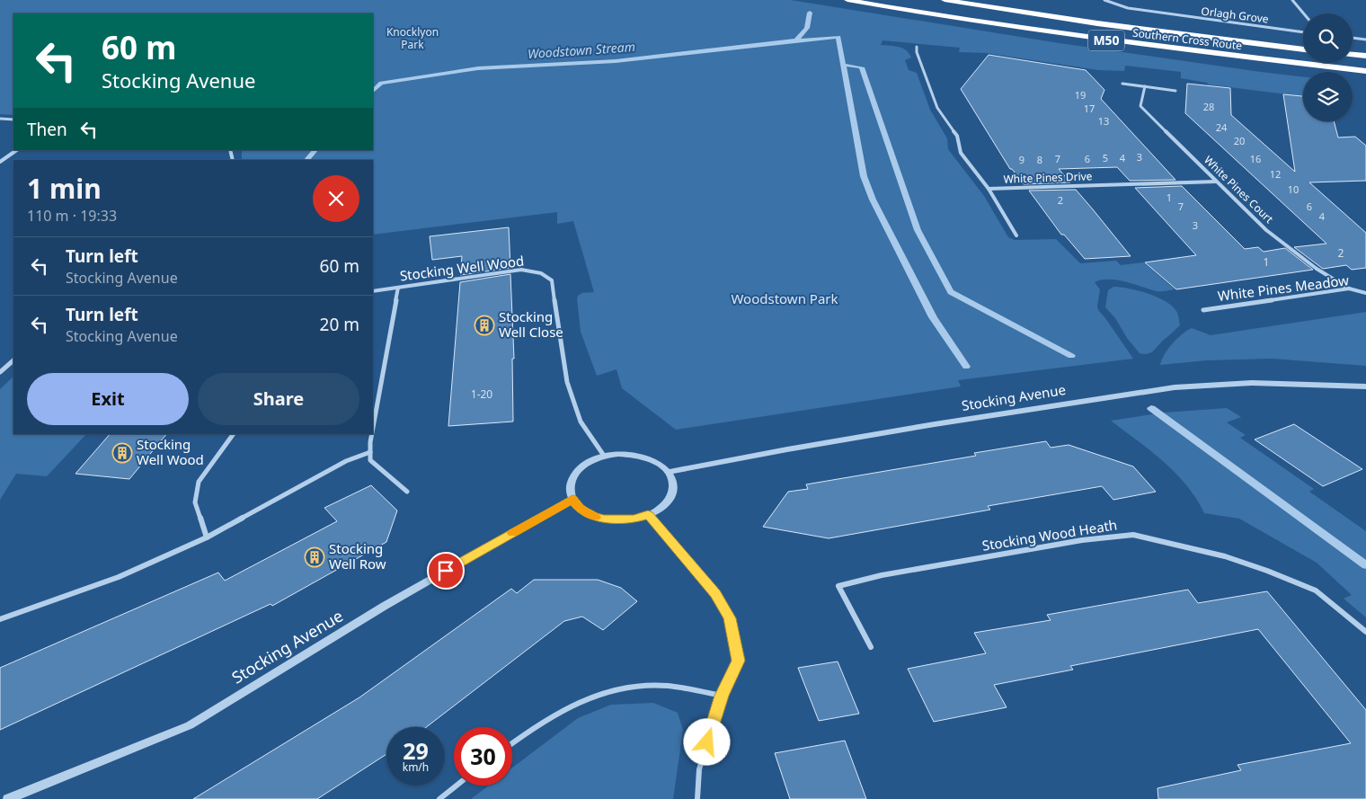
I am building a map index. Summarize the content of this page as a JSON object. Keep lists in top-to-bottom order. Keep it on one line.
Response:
{"streets":{"highway":["Southern Cross Route","M50"],"street":["Orlagh Grove","White Pines Drive","White Pines Court","Stocking Well Wood","White Pines Meadow","Stocking Avenue","Stocking Wood Heath"]},"crossings":[["White Pines Drive","White Pines Court"],["White Pines Court","White Pines Meadow"],["Stocking Well Wood","Stocking Avenue"]],"water":["Woodstown Stream"],"parks":["Knocklyon Park","Woodstown Park"],"places":{"building":["Stocking Well Close","Stocking Well Wood","Stocking Well Row"]},"house_numbers":["19","28","17","13","24","20","3","5","4","7","6","16","9","8","12","10","1","2","7","6","4","3","2","1","1-20"],"page":{"turn":["60 m","Stocking Avenue"],"then":"Then","heading":["1 min","110 m · 19:33"],"list":[{"name":"Turn left","note":"Stocking Avenue","value":"60 m"},{"name":"Turn left","note":"Stocking Avenue","value":"20 m"}],"buttons":["Exit","Share"],"speed":"29 km/h","limit":"30"}}
